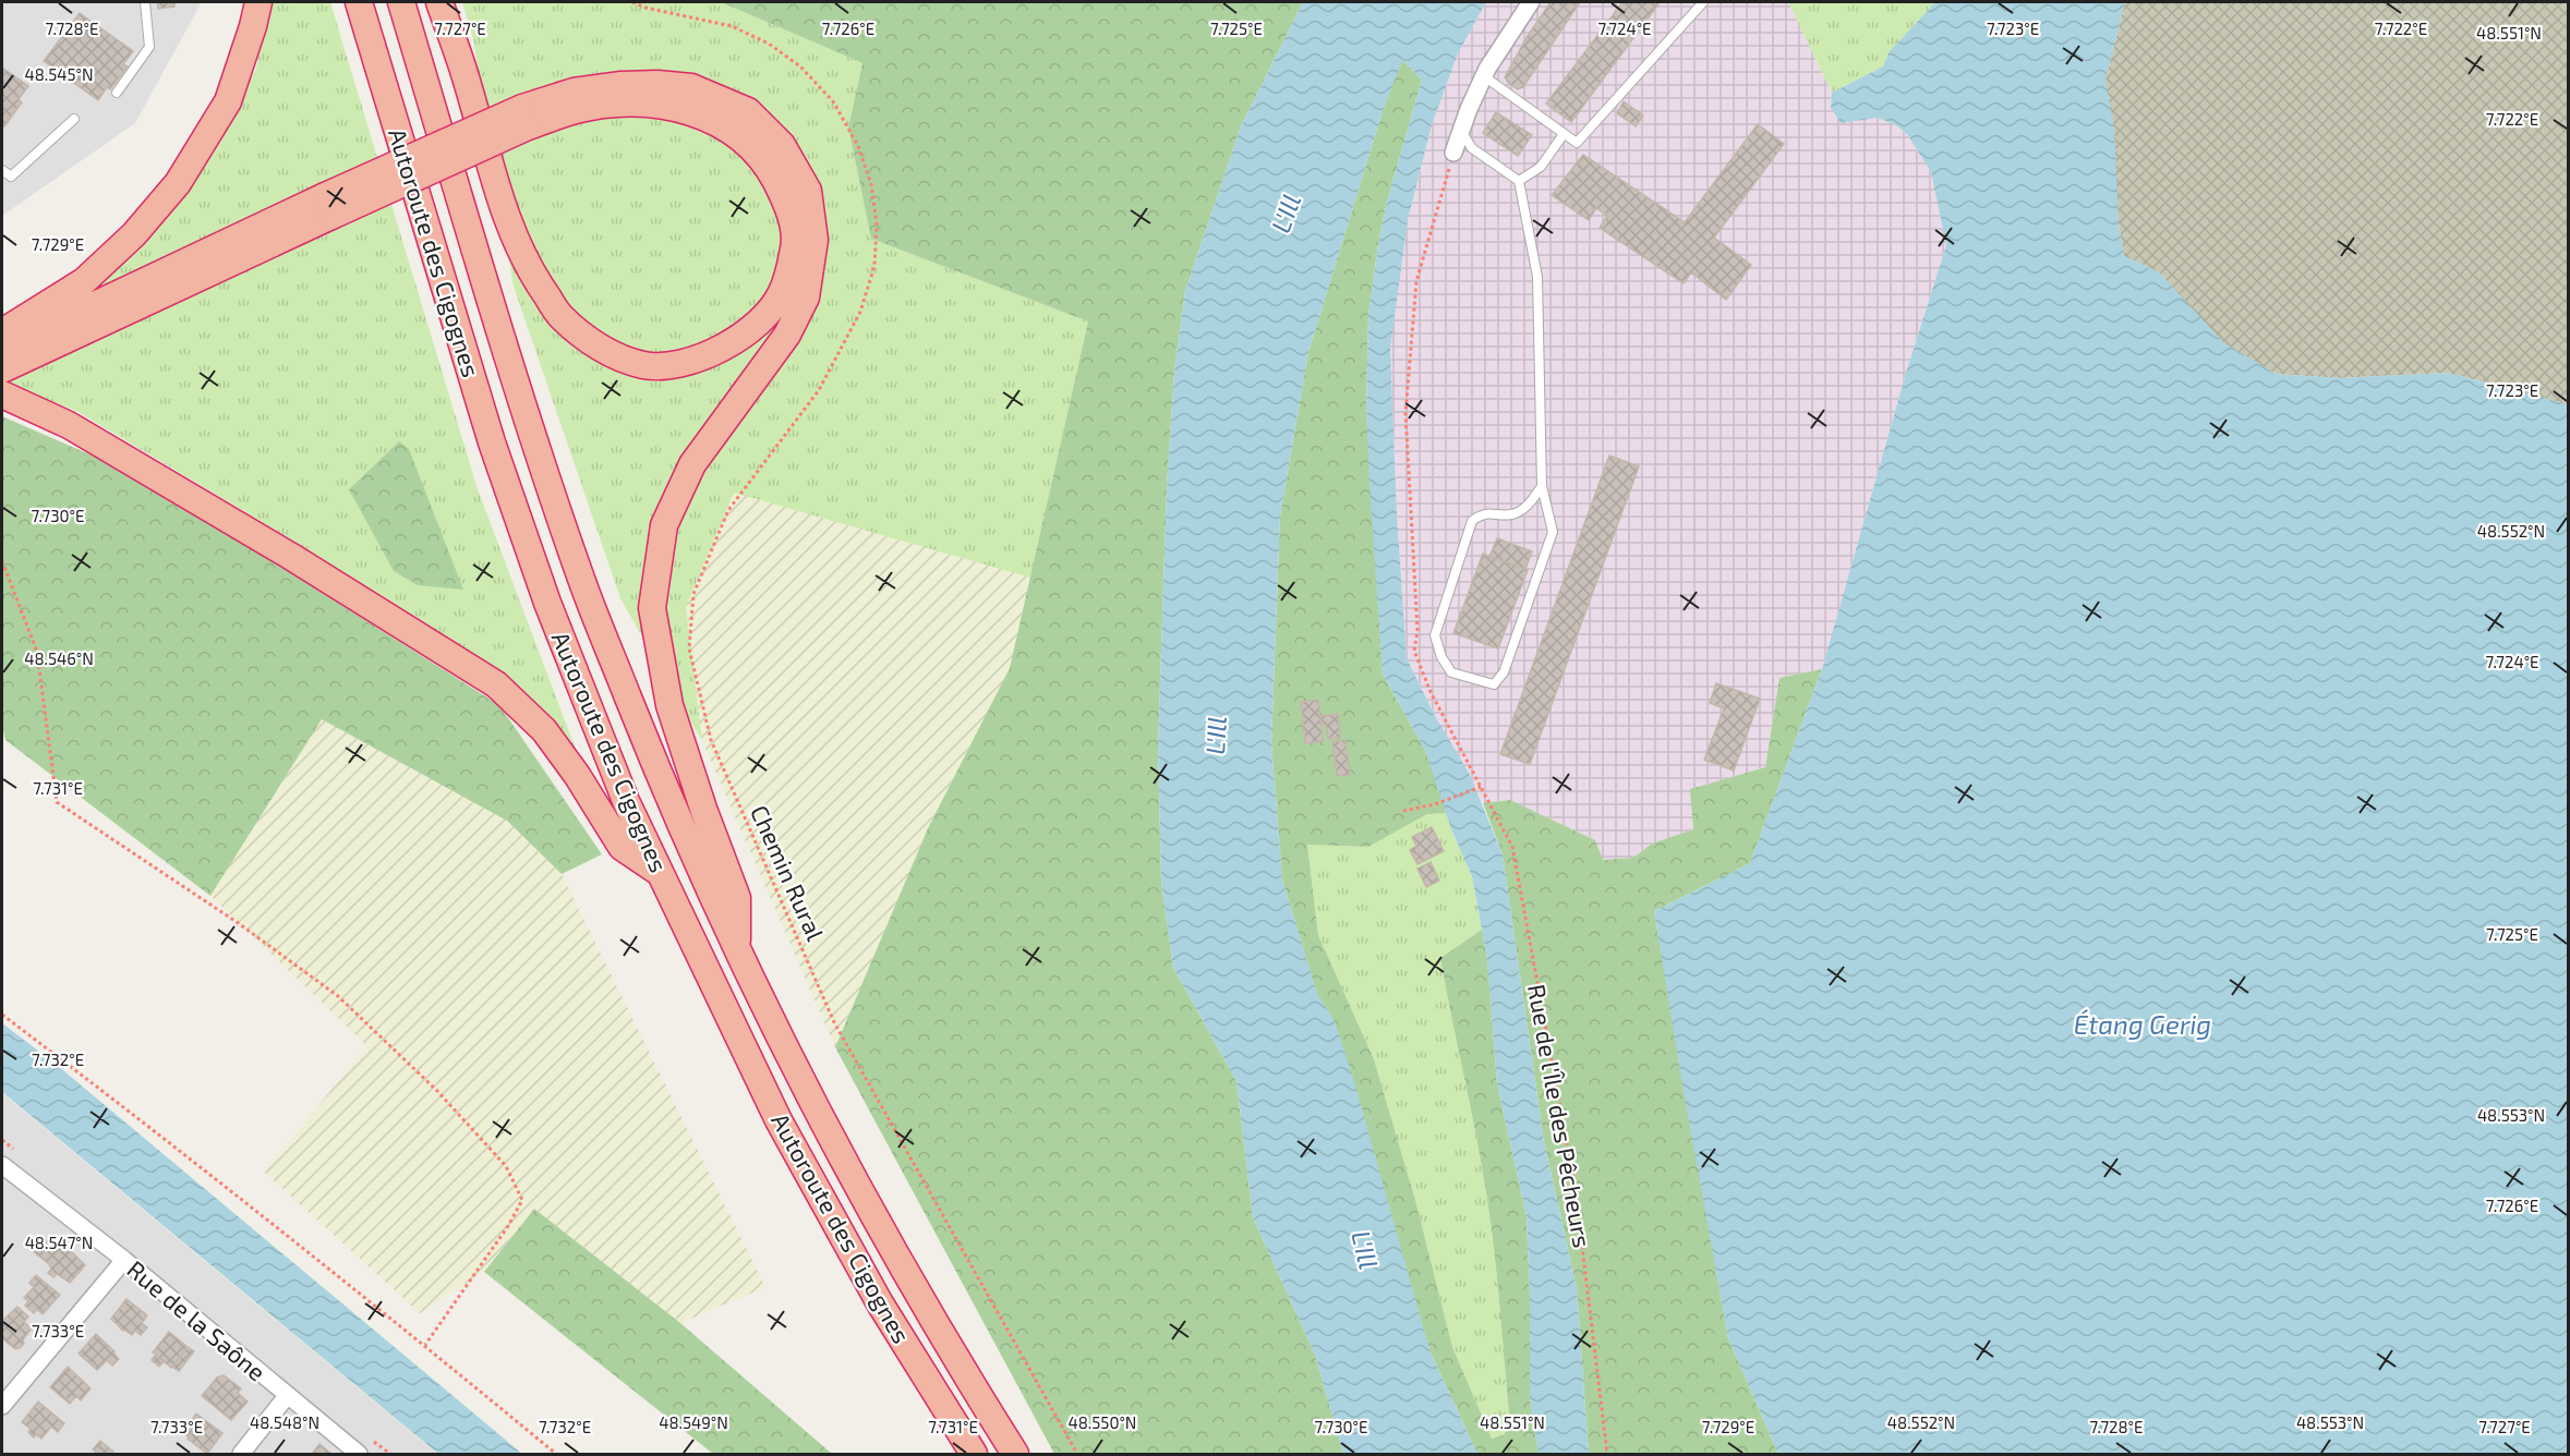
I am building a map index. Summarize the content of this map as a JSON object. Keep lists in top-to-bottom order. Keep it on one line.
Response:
{"streets":{"highway":["Autoroute des Cigognes"],"street":["Rue de la Saône"],"path":["Chemin Rural","Rue de l'Île des Pêcheurs"]},"water":["L'Ill","Étang Gerig"],"coordinates":["7.722°E","7.728°E","7.727°E","7.726°E","7.725°E","7.724°E","7.723°E","48.551°N","48.545°N","7.729°E","7.730°E","48.552°N","48.546°N","7.731°E","7.732°E","48.553°N","48.547°N","7.733°E","48.548°N","48.549°N","48.550°N"]}
